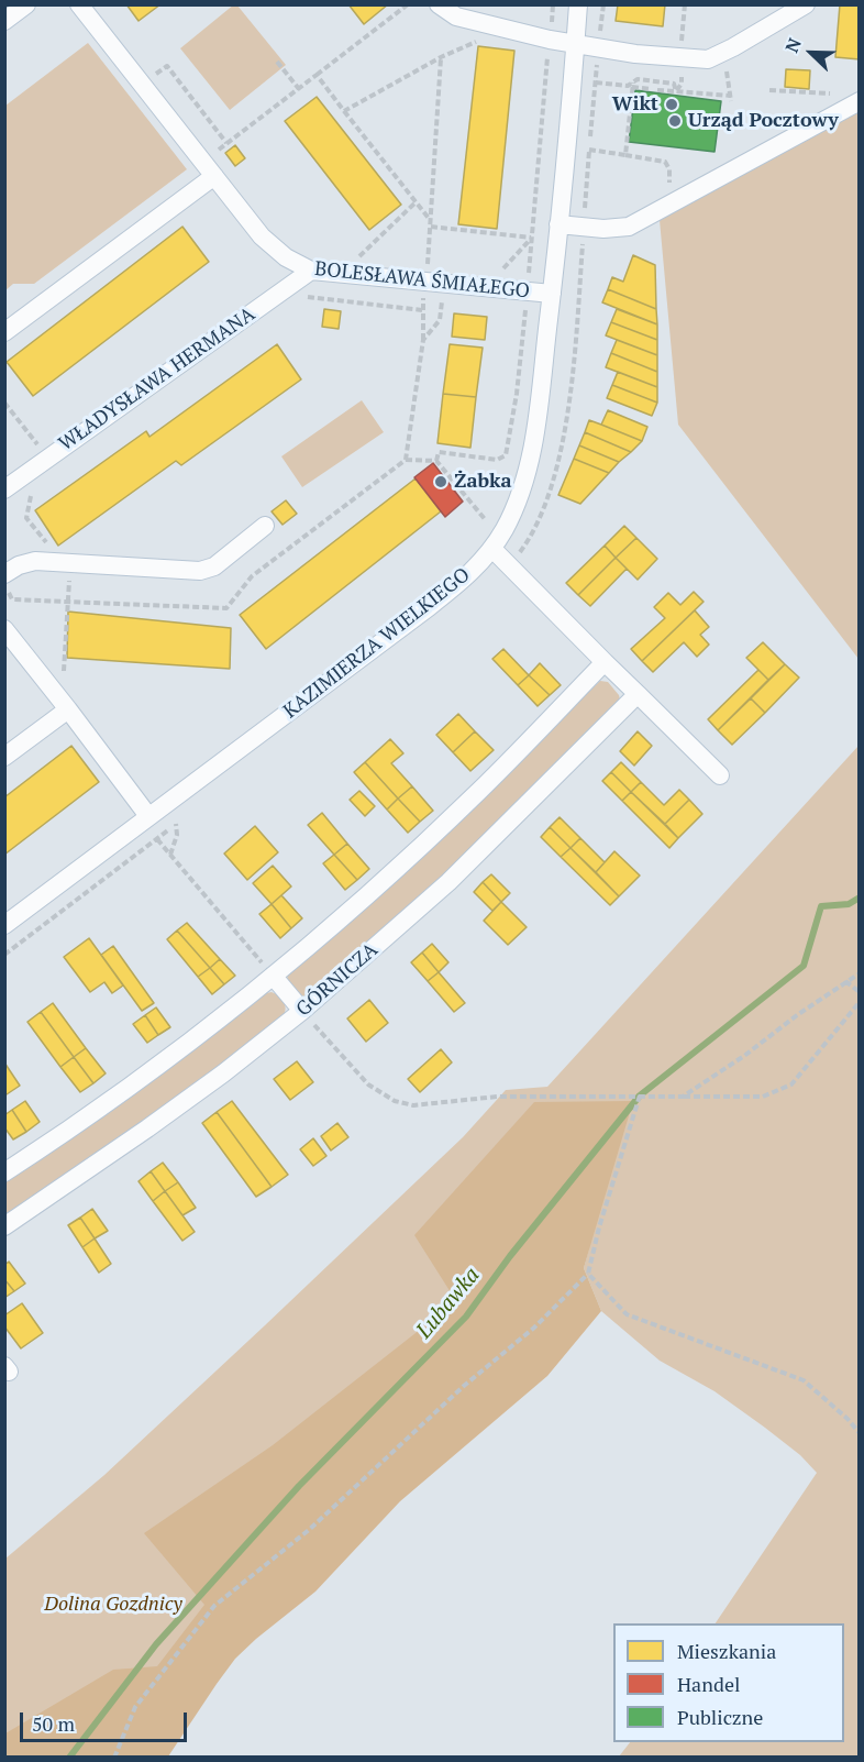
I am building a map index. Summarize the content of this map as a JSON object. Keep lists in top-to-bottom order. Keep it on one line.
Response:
{"streets":{"street":["BOLESŁAWA ŚMIAŁEGO","WŁADYSŁAWA HERMANA","KAZIMIERZA WIELKIEGO","GÓRNICZA"]},"crossings":[["BOLESŁAWA ŚMIAŁEGO","WŁADYSŁAWA HERMANA"],["BOLESŁAWA ŚMIAŁEGO","KAZIMIERZA WIELKIEGO"]],"water":["Lubawka"],"parks":["Dolina Gozdnicy"],"places":["Wikt","Urząd Pocztowy","Żabka"],"legend":["Mieszkania","Handel","Publiczne"],"scale_bar":"50 m","north":"top left"}
